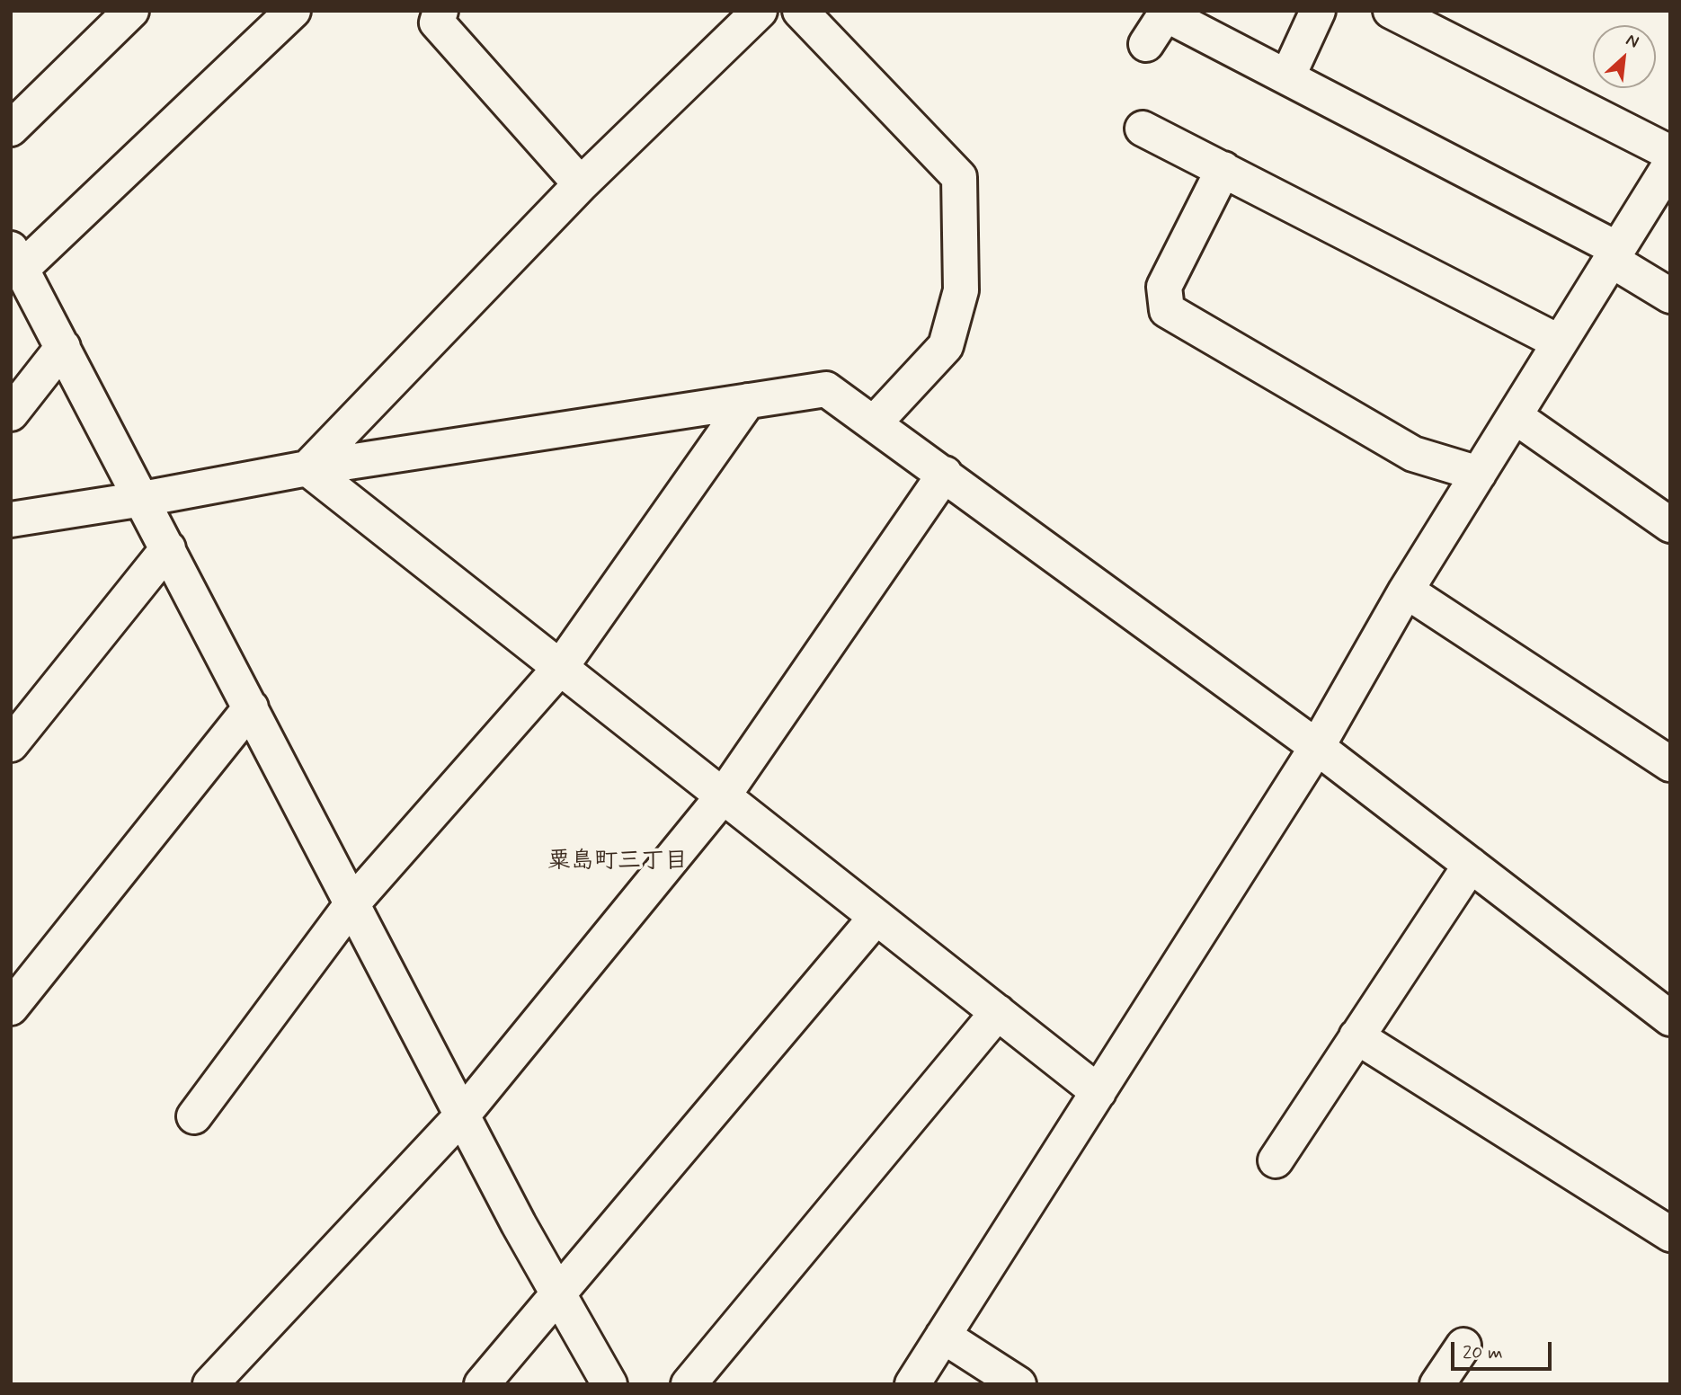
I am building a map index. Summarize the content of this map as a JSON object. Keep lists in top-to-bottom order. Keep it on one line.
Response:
{"districts":["粟島町三丁目"],"scale_bar":"20 m","north":"top right"}
